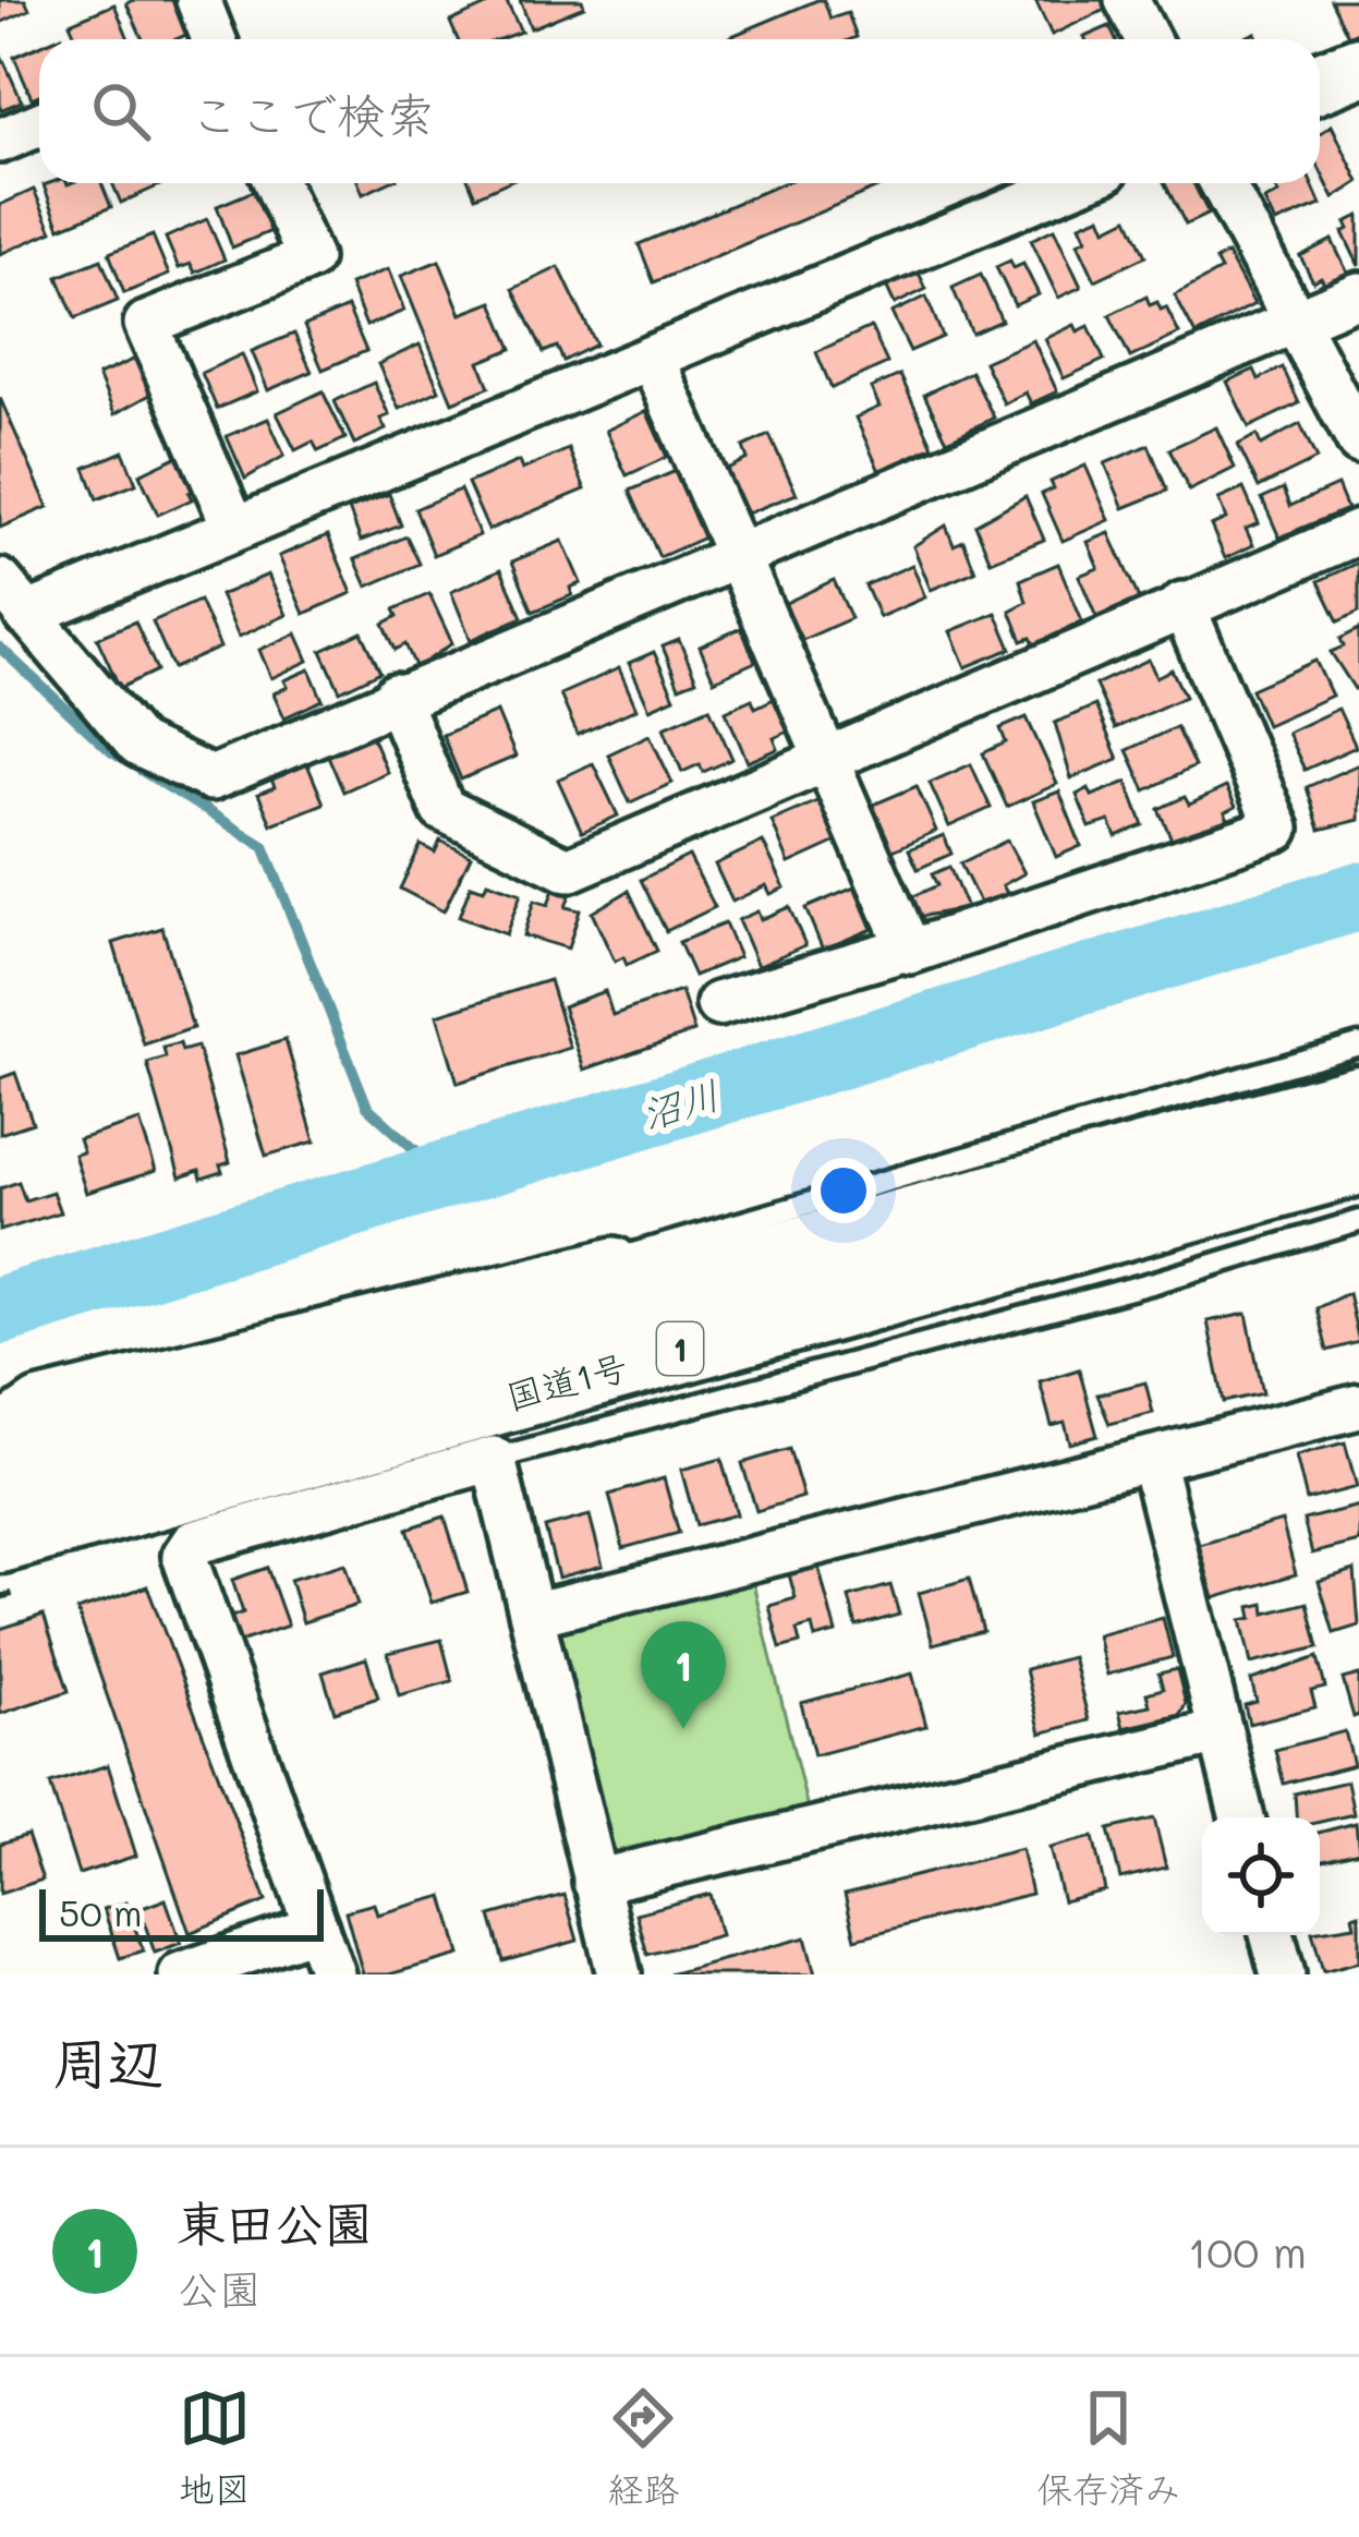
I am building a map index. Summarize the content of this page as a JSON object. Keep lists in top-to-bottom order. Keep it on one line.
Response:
{"streets":{"highway":["1","国道1号"]},"water":["沼川"],"scale_bar":"50 m","page":{"search":"ここで検索","pins":"1","scale":"50 m","heading":"周辺","list":[{"mark":"1","name":"東田公園","note":"公園","value":"100 m"}],"nav":["地図","経路","保存済み"]}}
